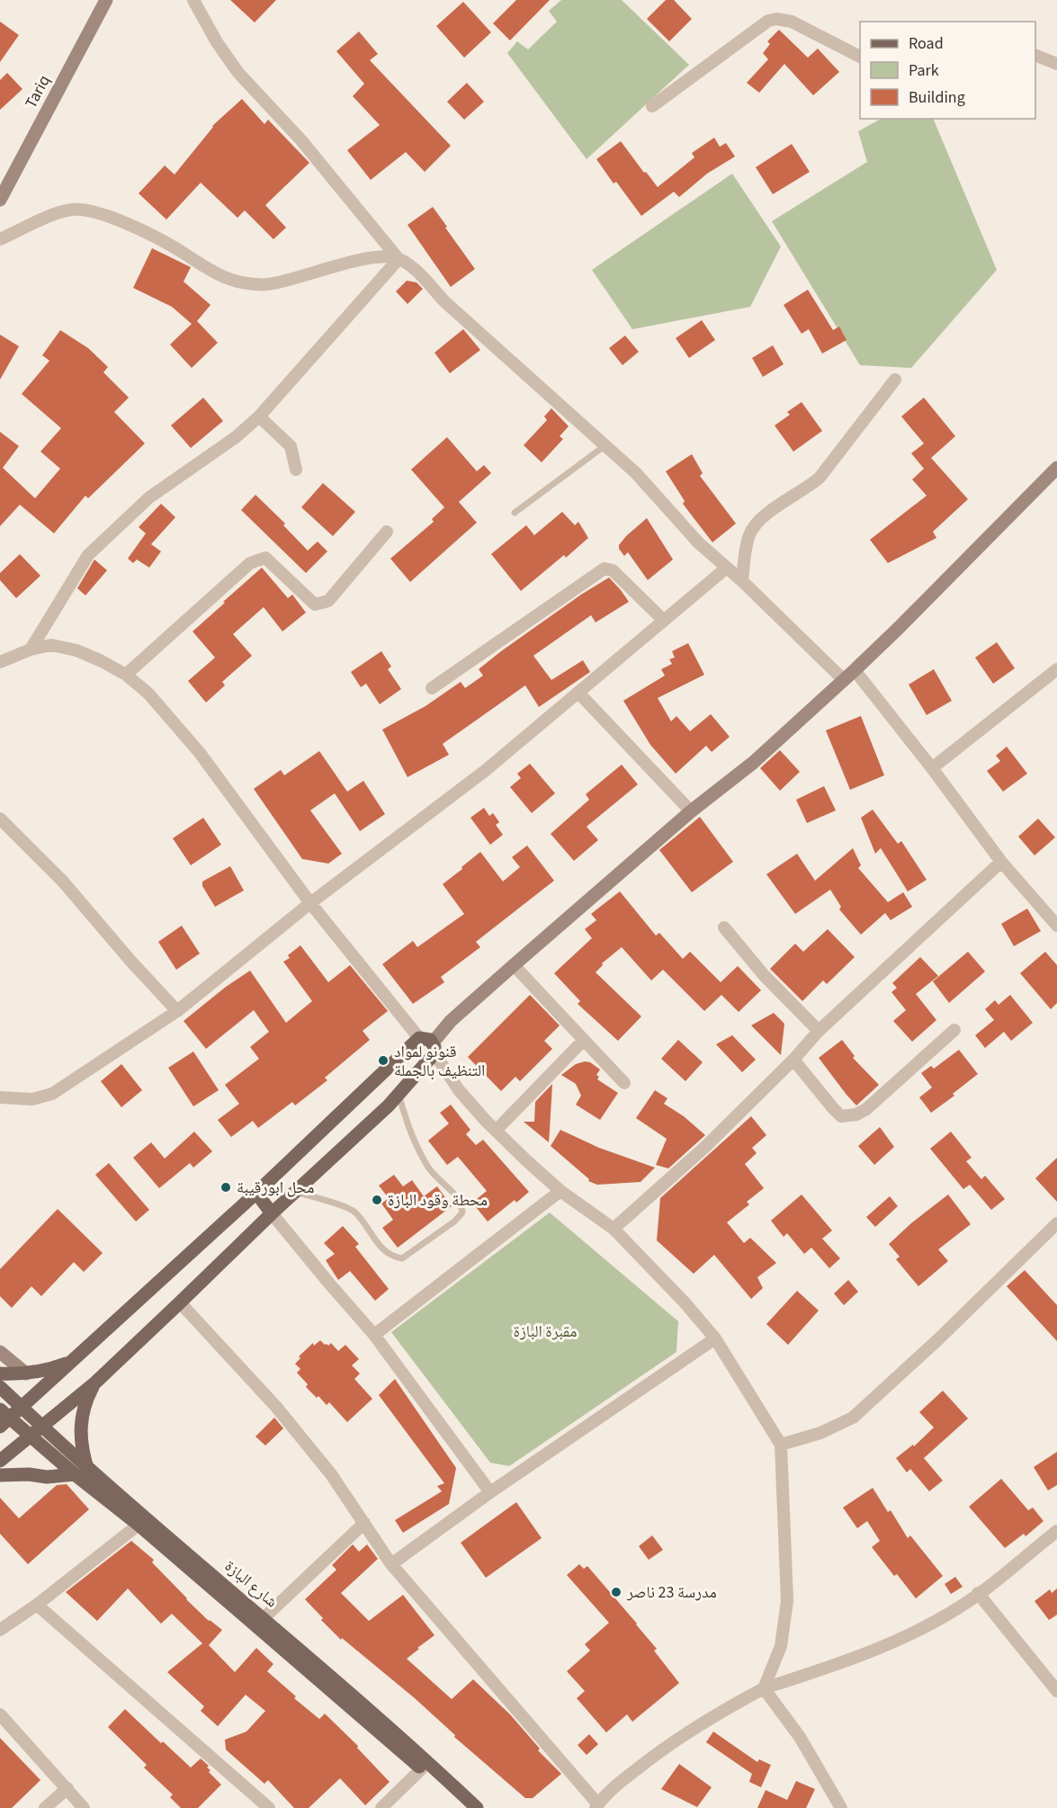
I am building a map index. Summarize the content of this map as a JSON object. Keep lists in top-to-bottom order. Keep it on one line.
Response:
{"streets":{"main road":["Tariq","شارع البازة"]},"parks":["مقبرة البازة"],"places":["قنونو لمواد التنظيف بالجملة","محل ابورقيبة","محطة وقود البازة","مدرسة 23 ناصر"],"legend":["Road","Park","Building"]}
